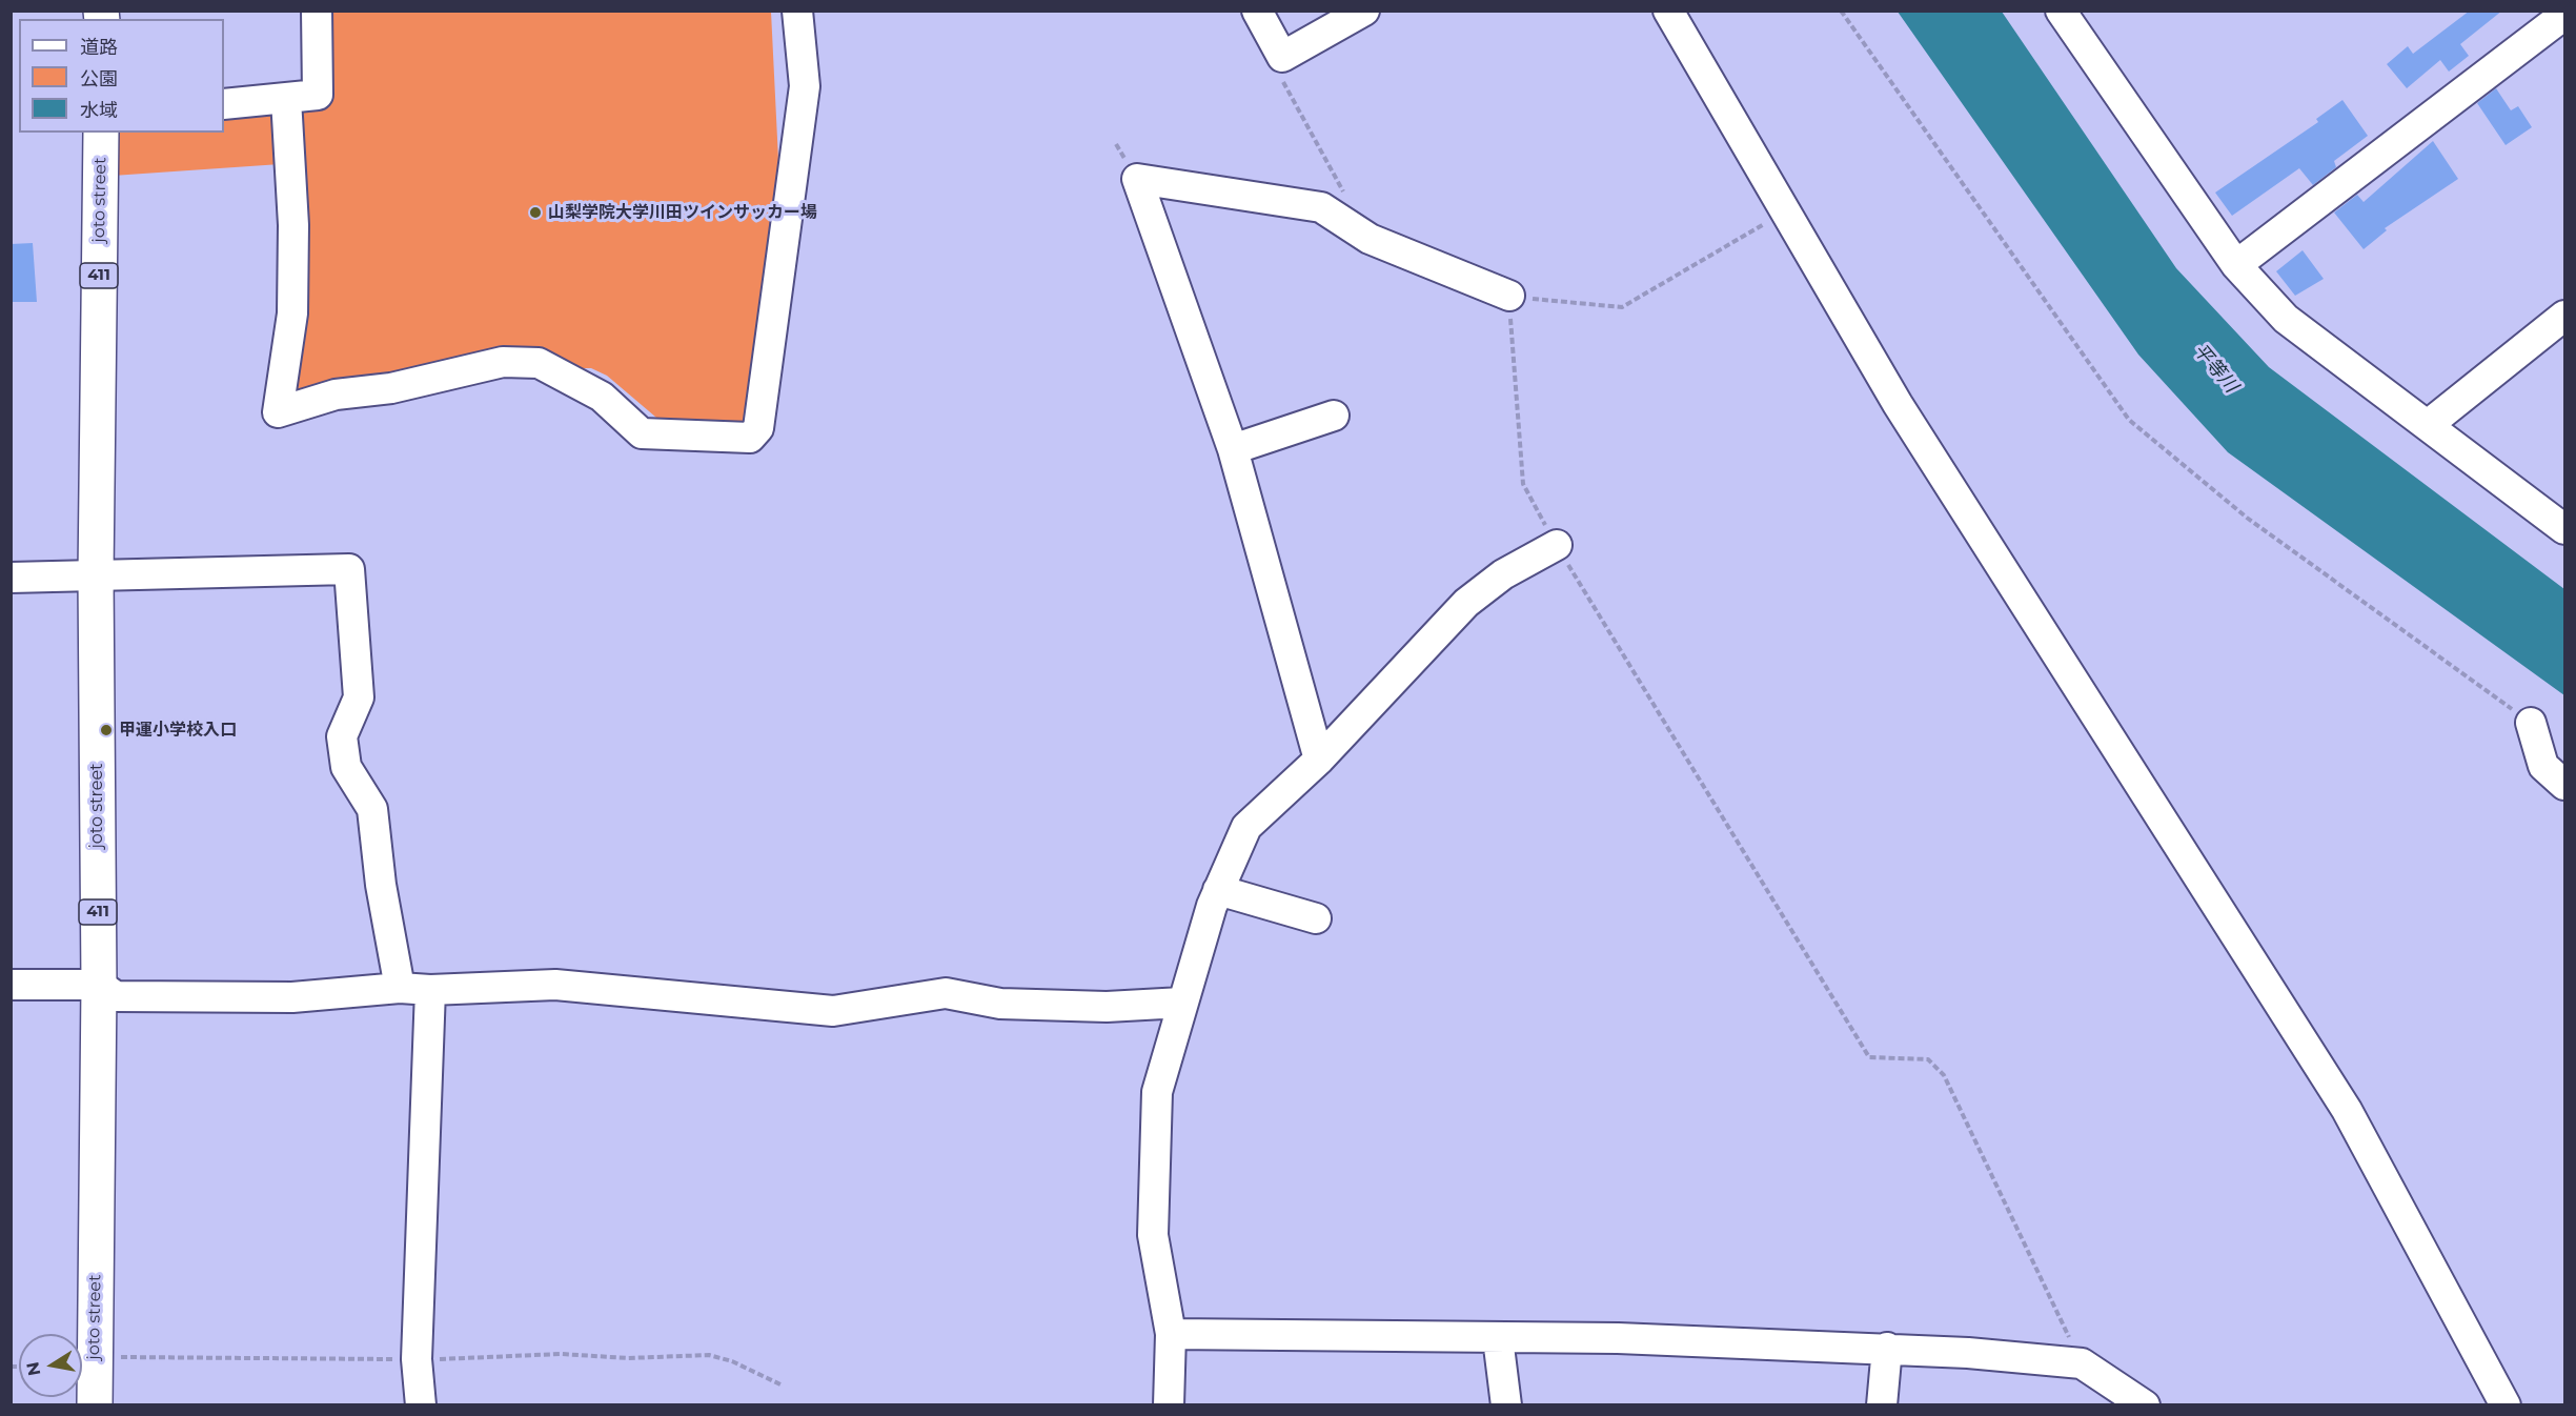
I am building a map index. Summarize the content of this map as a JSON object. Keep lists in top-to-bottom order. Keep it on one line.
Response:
{"streets":{"highway":["joto street","411"]},"water":["平等川"],"places":["山梨学院大学川田ツインサッカー場","甲運小学校入口"],"legend":["道路","公園","水域"],"north":"left"}
